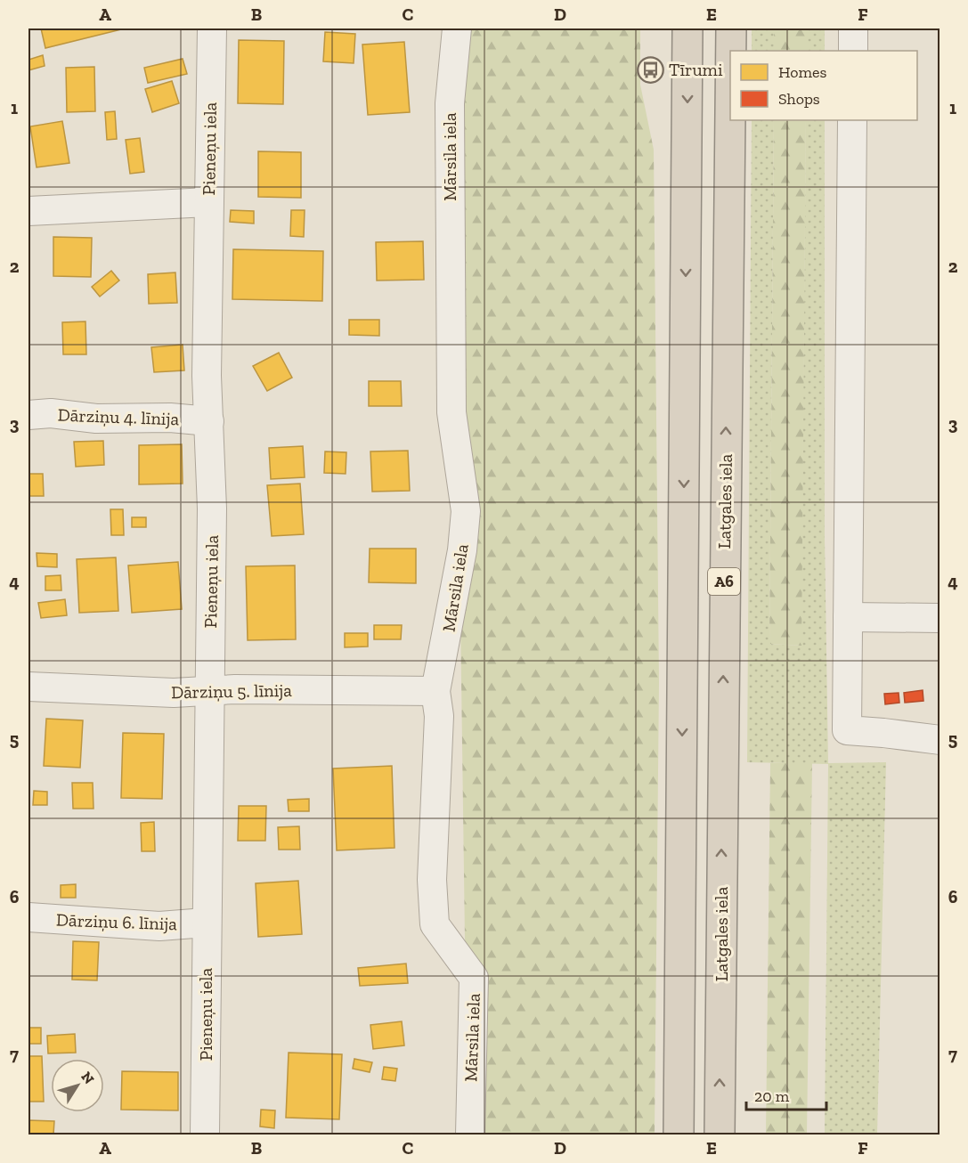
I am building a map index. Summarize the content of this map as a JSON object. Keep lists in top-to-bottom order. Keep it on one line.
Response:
{"streets":{"highway":["Latgales iela","A6"],"street":["Pieneņu iela","Mārsila iela","Dārziņu 4. līnija","Dārziņu 5. līnija","Dārziņu 6. līnija"]},"crossings":[["Pieneņu iela","Dārziņu 4. līnija"],["Pieneņu iela","Dārziņu 5. līnija"],["Pieneņu iela","Dārziņu 6. līnija"],["Mārsila iela","Dārziņu 5. līnija"]],"places":{"bus stop":["Tīrumi"]},"legend":["Homes","Shops"],"scale_bar":"20 m","north":"top right","grid":{"columns":["A","B","C","D","E","F"],"rows":["1","2","3","4","5","6","7"]}}
